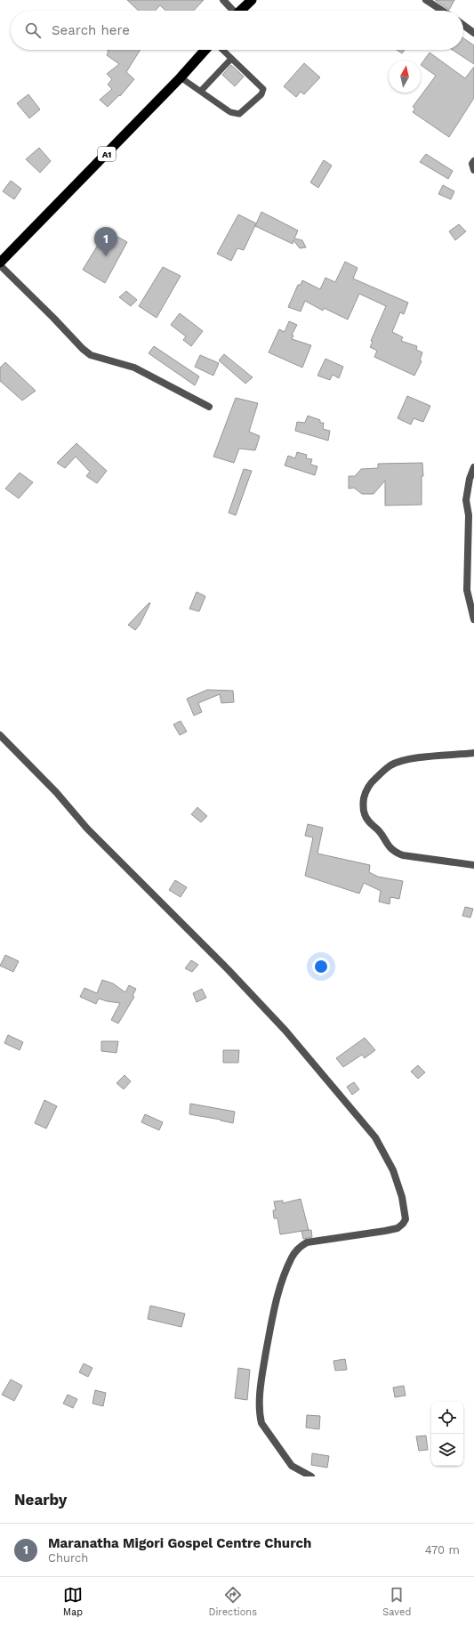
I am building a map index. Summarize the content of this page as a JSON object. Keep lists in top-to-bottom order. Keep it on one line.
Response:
{"streets":{"highway":["A1"]},"north":"top","page":{"search":"Search here","pins":"1","heading":"Nearby","list":[{"mark":"1","name":"Maranatha Migori Gospel Centre Church","note":"Church","value":"470 m"}],"nav":["Map","Directions","Saved"]}}
